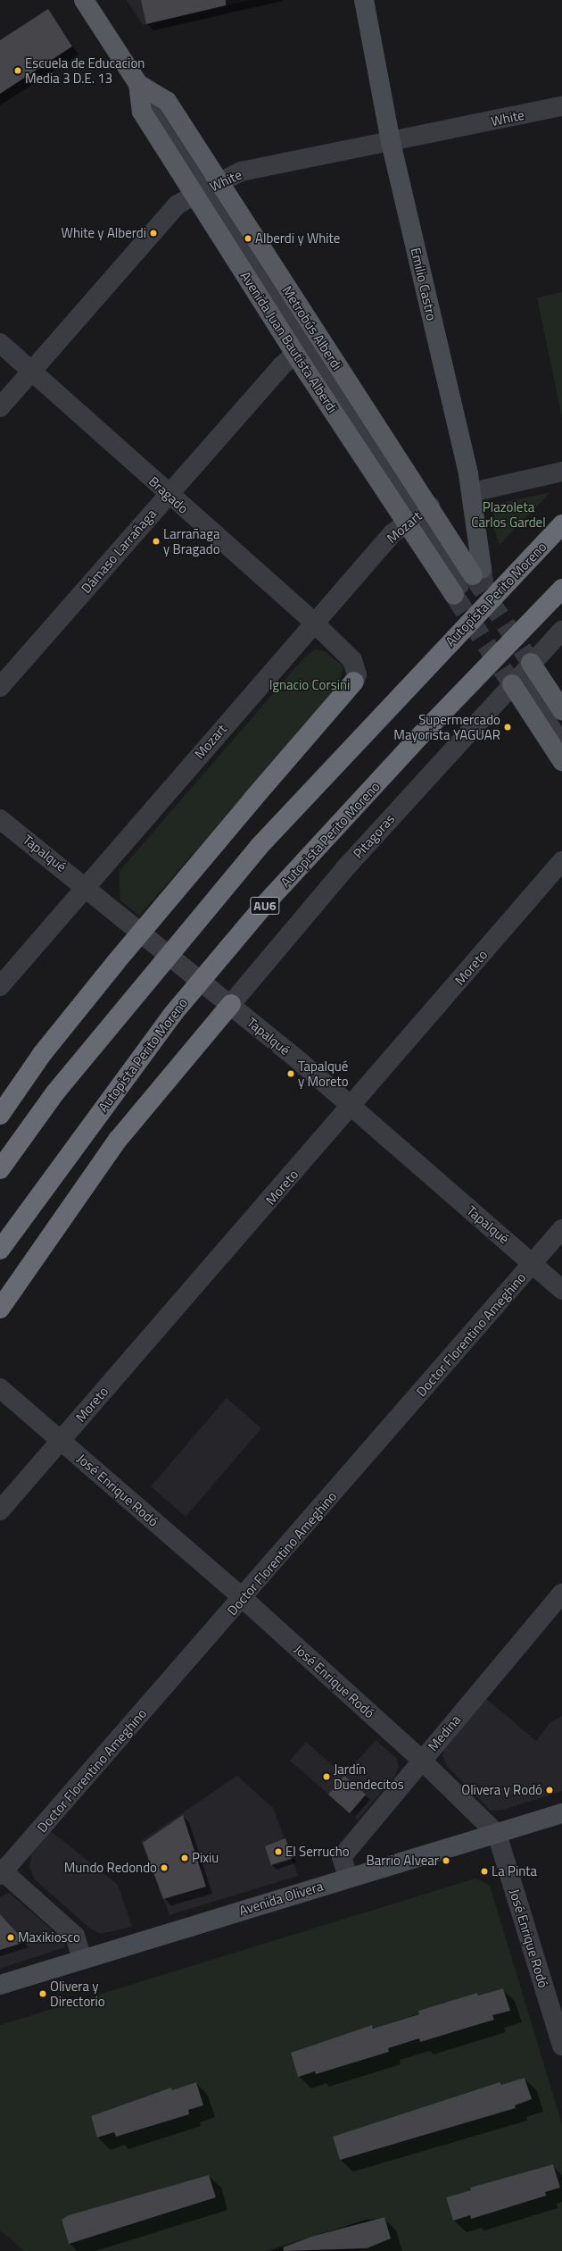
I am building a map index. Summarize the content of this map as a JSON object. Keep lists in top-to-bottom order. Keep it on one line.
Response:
{"streets":{"highway":["Autopista Perito Moreno","AU6"],"main road":["Emilio Castro","Avenida Juan Bautista Alberdi","Avenida Olivera"],"street":["White","Bragado","Mozart","Dámaso Larrañaga","Pitagoras","Tapalqué","Moreto","Doctor Florentino Ameghino","José Enrique Rodó","Medina"]},"crossings":[["White","Emilio Castro"],["White","Avenida Juan Bautista Alberdi"],["White","Bragado"],["Emilio Castro","Avenida Juan Bautista Alberdi"],["Avenida Juan Bautista Alberdi","Mozart"],["Avenida Juan Bautista Alberdi","Dámaso Larrañaga"],["Bragado","Mozart"],["Bragado","Dámaso Larrañaga"],["Mozart","Tapalqué"],["Pitagoras","Tapalqué"],["Tapalqué","Moreto"],["Tapalqué","Doctor Florentino Ameghino"],["Moreto","José Enrique Rodó"],["Doctor Florentino Ameghino","José Enrique Rodó"],["José Enrique Rodó","Medina"],["José Enrique Rodó","Avenida Olivera"],["Medina","Avenida Olivera"]],"parks":["Plazoleta Carlos Gardel","Ignacio Corsini"],"places":["Escuela de Educacion Media 3 D.E. 13","White y Alberdi","Alberdi y White","Larrañaga y Bragado","Supermercado Mayorista YAGUAR","Tapalqué y Moreto","Jardín Duendecitos","Olivera y Rodó","El Serrucho","Pixiu","Barrio Alvear","Mundo Redondo","La Pinta","Maxikiosco","Olivera y Directorio"]}
